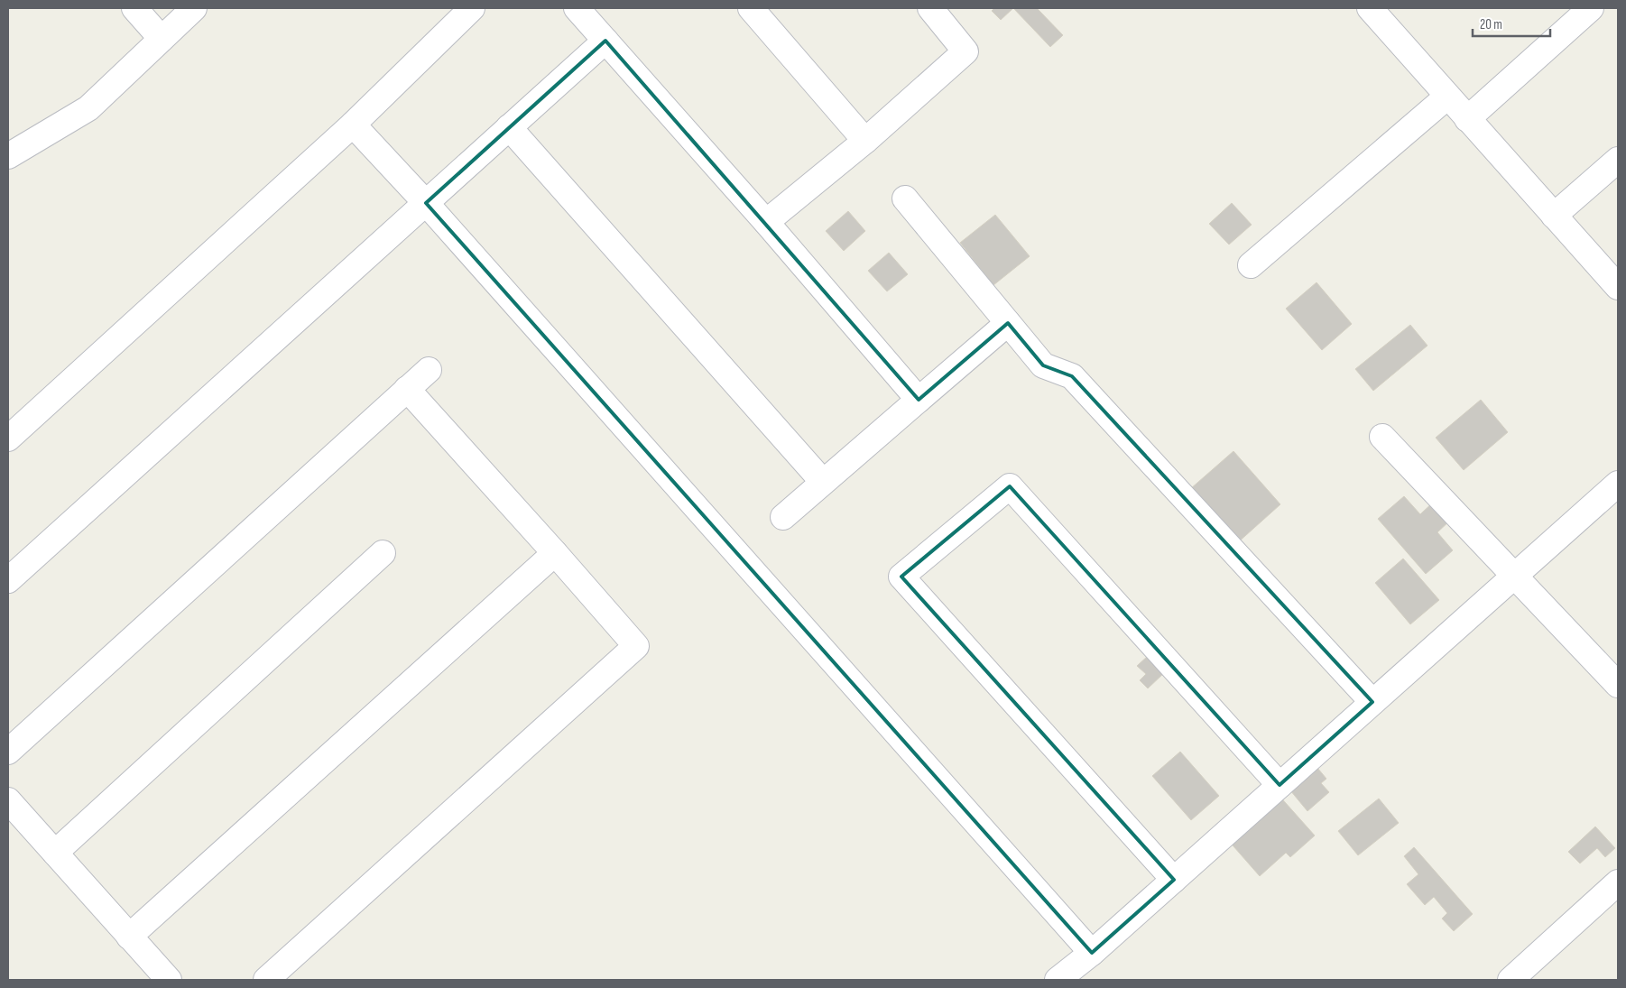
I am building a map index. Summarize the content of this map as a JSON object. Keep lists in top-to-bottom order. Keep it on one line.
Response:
{"scale_bar":"20 m"}
